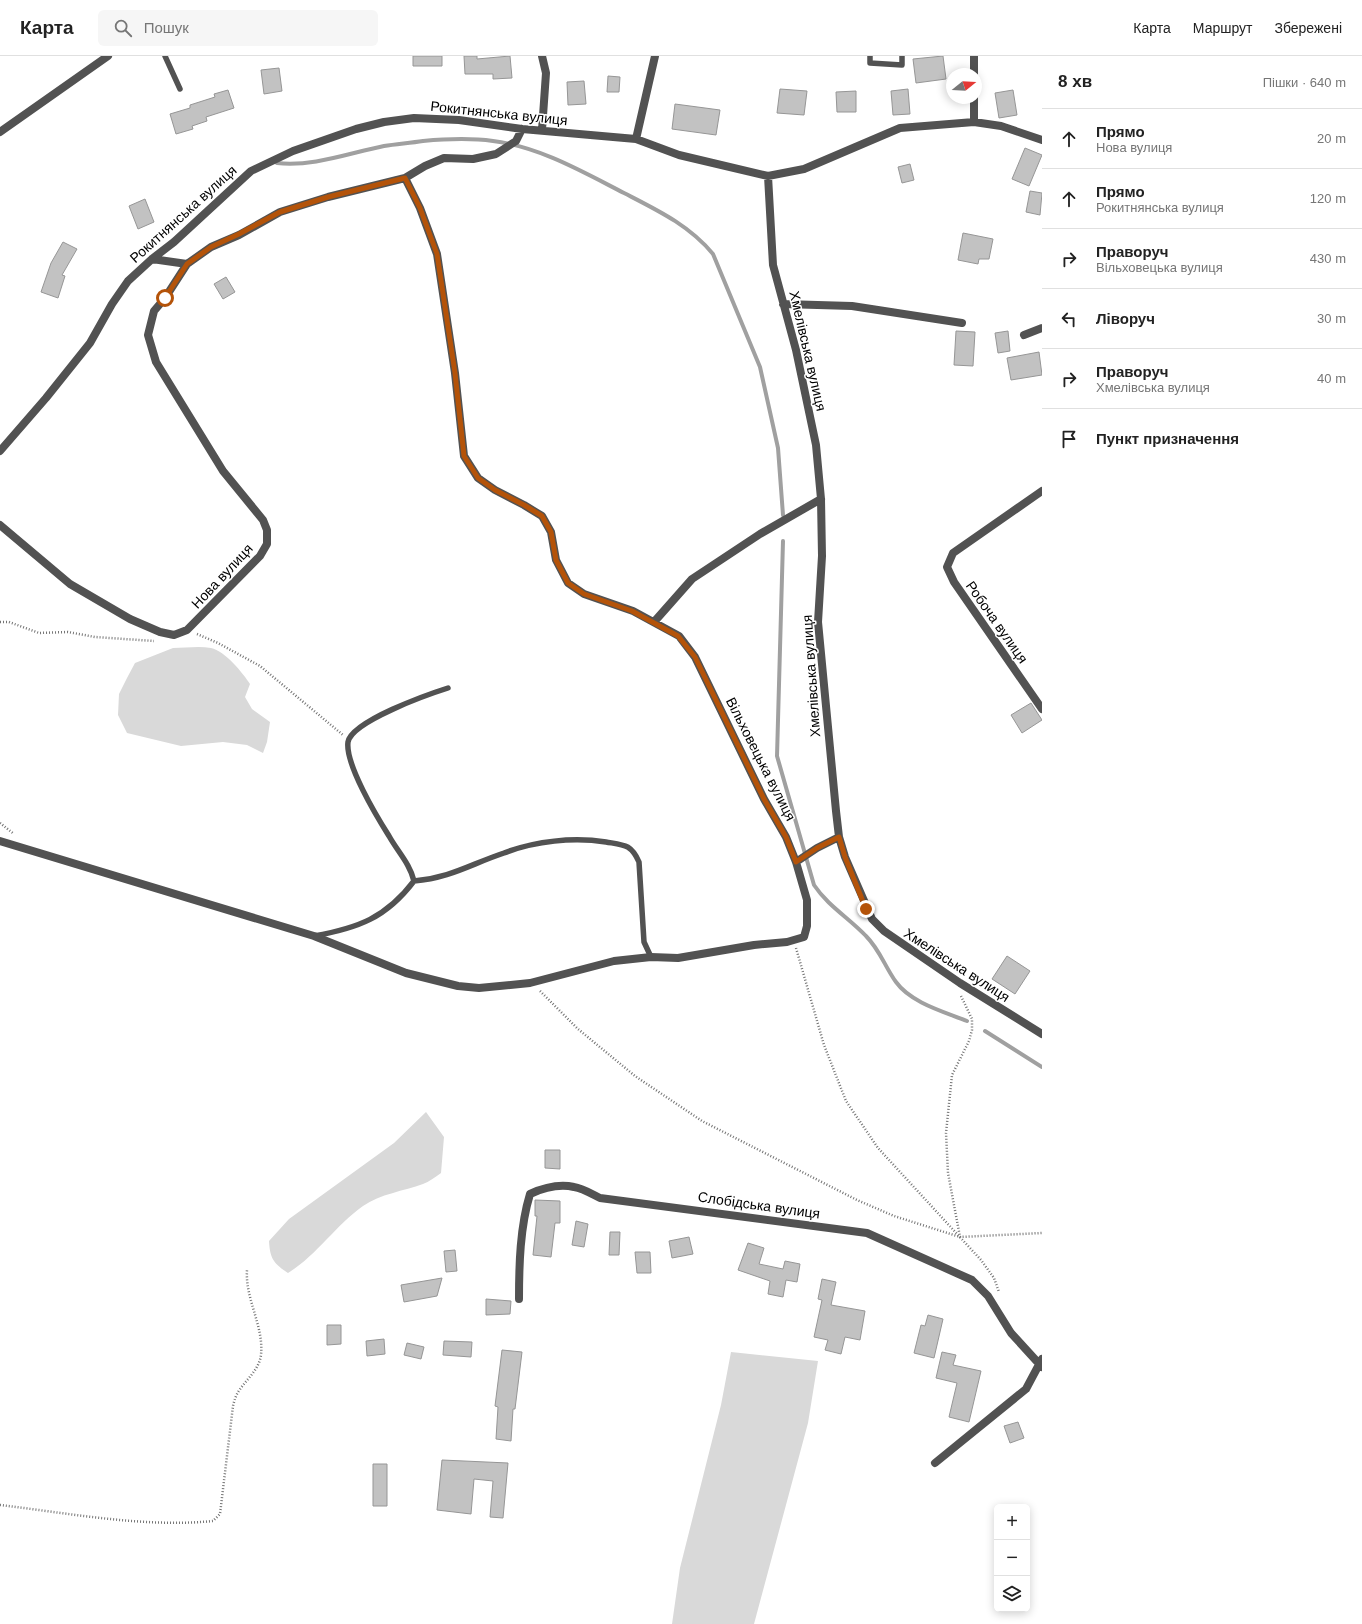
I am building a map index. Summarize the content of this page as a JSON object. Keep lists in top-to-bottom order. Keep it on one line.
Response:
{"streets":{"street":["Рокитнянська вулиця","Хмелівська вулиця","Нова вулиця","Робоча вулиця","Вільховецька вулиця","Слобідська вулиця"]},"crossings":[["Рокитнянська вулиця","Хмелівська вулиця"],["Рокитнянська вулиця","Нова вулиця"],["Рокитнянська вулиця","Вільховецька вулиця"]],"north":"right","page":{"header":"Карта","search":"Пошук","nav":["Карта","Маршрут","Збережені"],"heading":["8 хв","Пішки · 640 m"],"list":[["Прямо","Нова вулиця","20 m"],["Прямо","Рокитнянська вулиця","120 m"],["Праворуч","Вільховецька вулиця","430 m"],["Ліворуч","30 m"],["Праворуч","Хмелівська вулиця","40 m"],"Пункт призначення"],"map_buttons":["+","−"]}}
